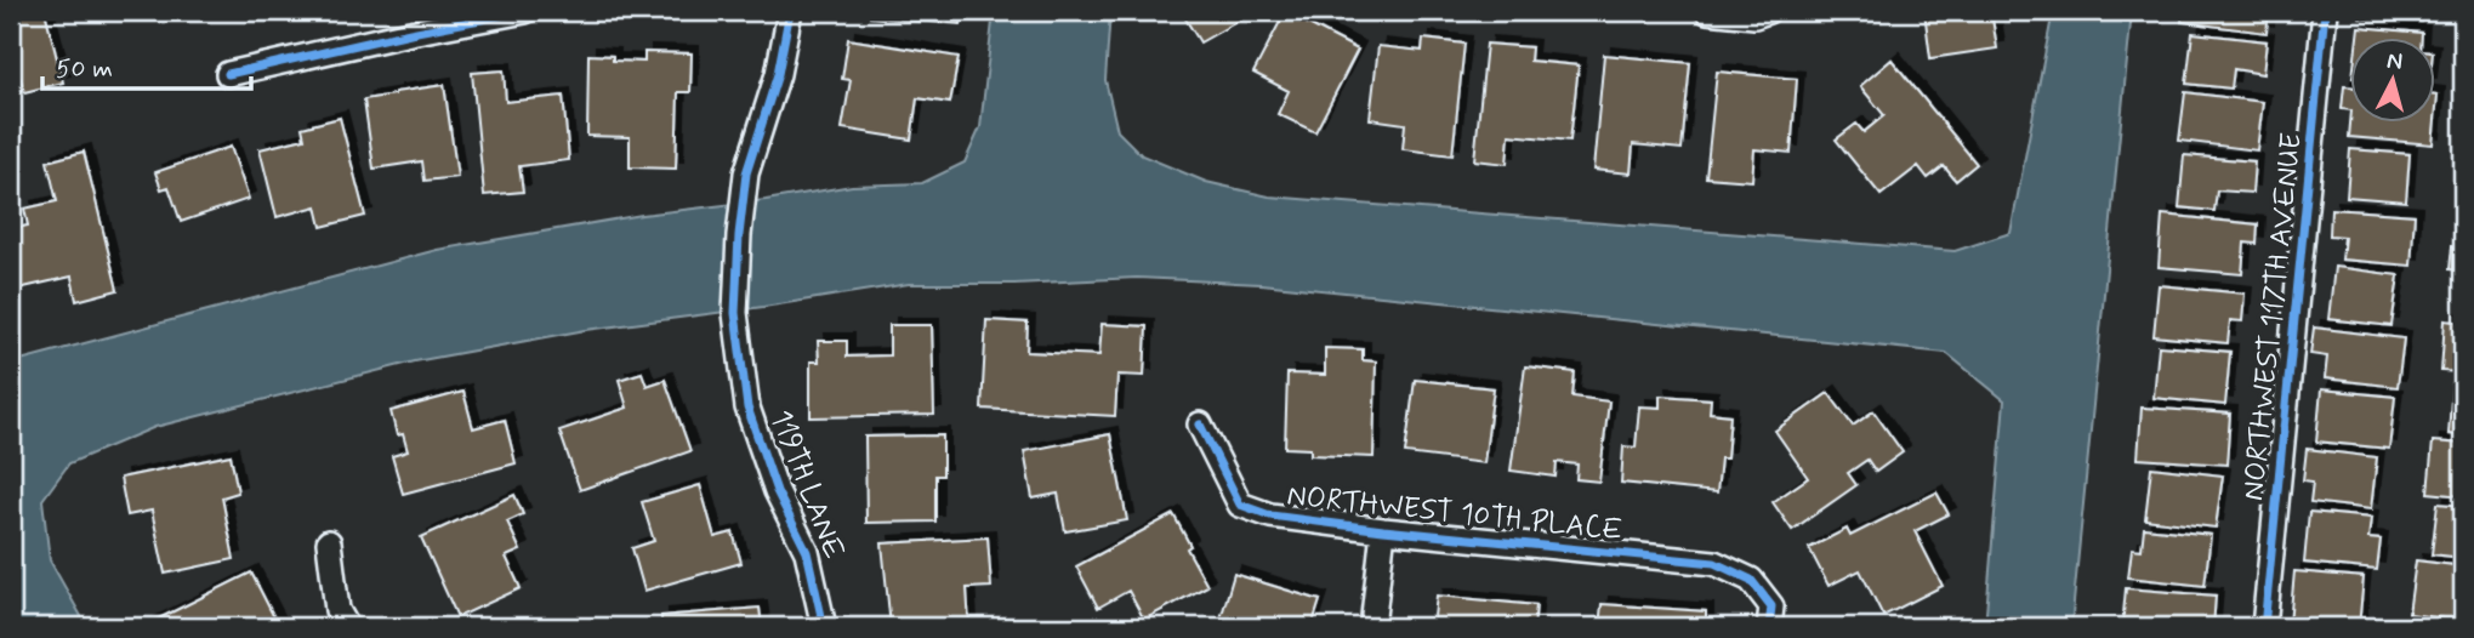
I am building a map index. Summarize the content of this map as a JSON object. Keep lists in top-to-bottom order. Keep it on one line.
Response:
{"streets":{"street":["NORTHWEST 117TH AVENUE","119TH LANE","NORTHWEST 10TH PLACE"]},"scale_bar":"50 m","north":"top"}
